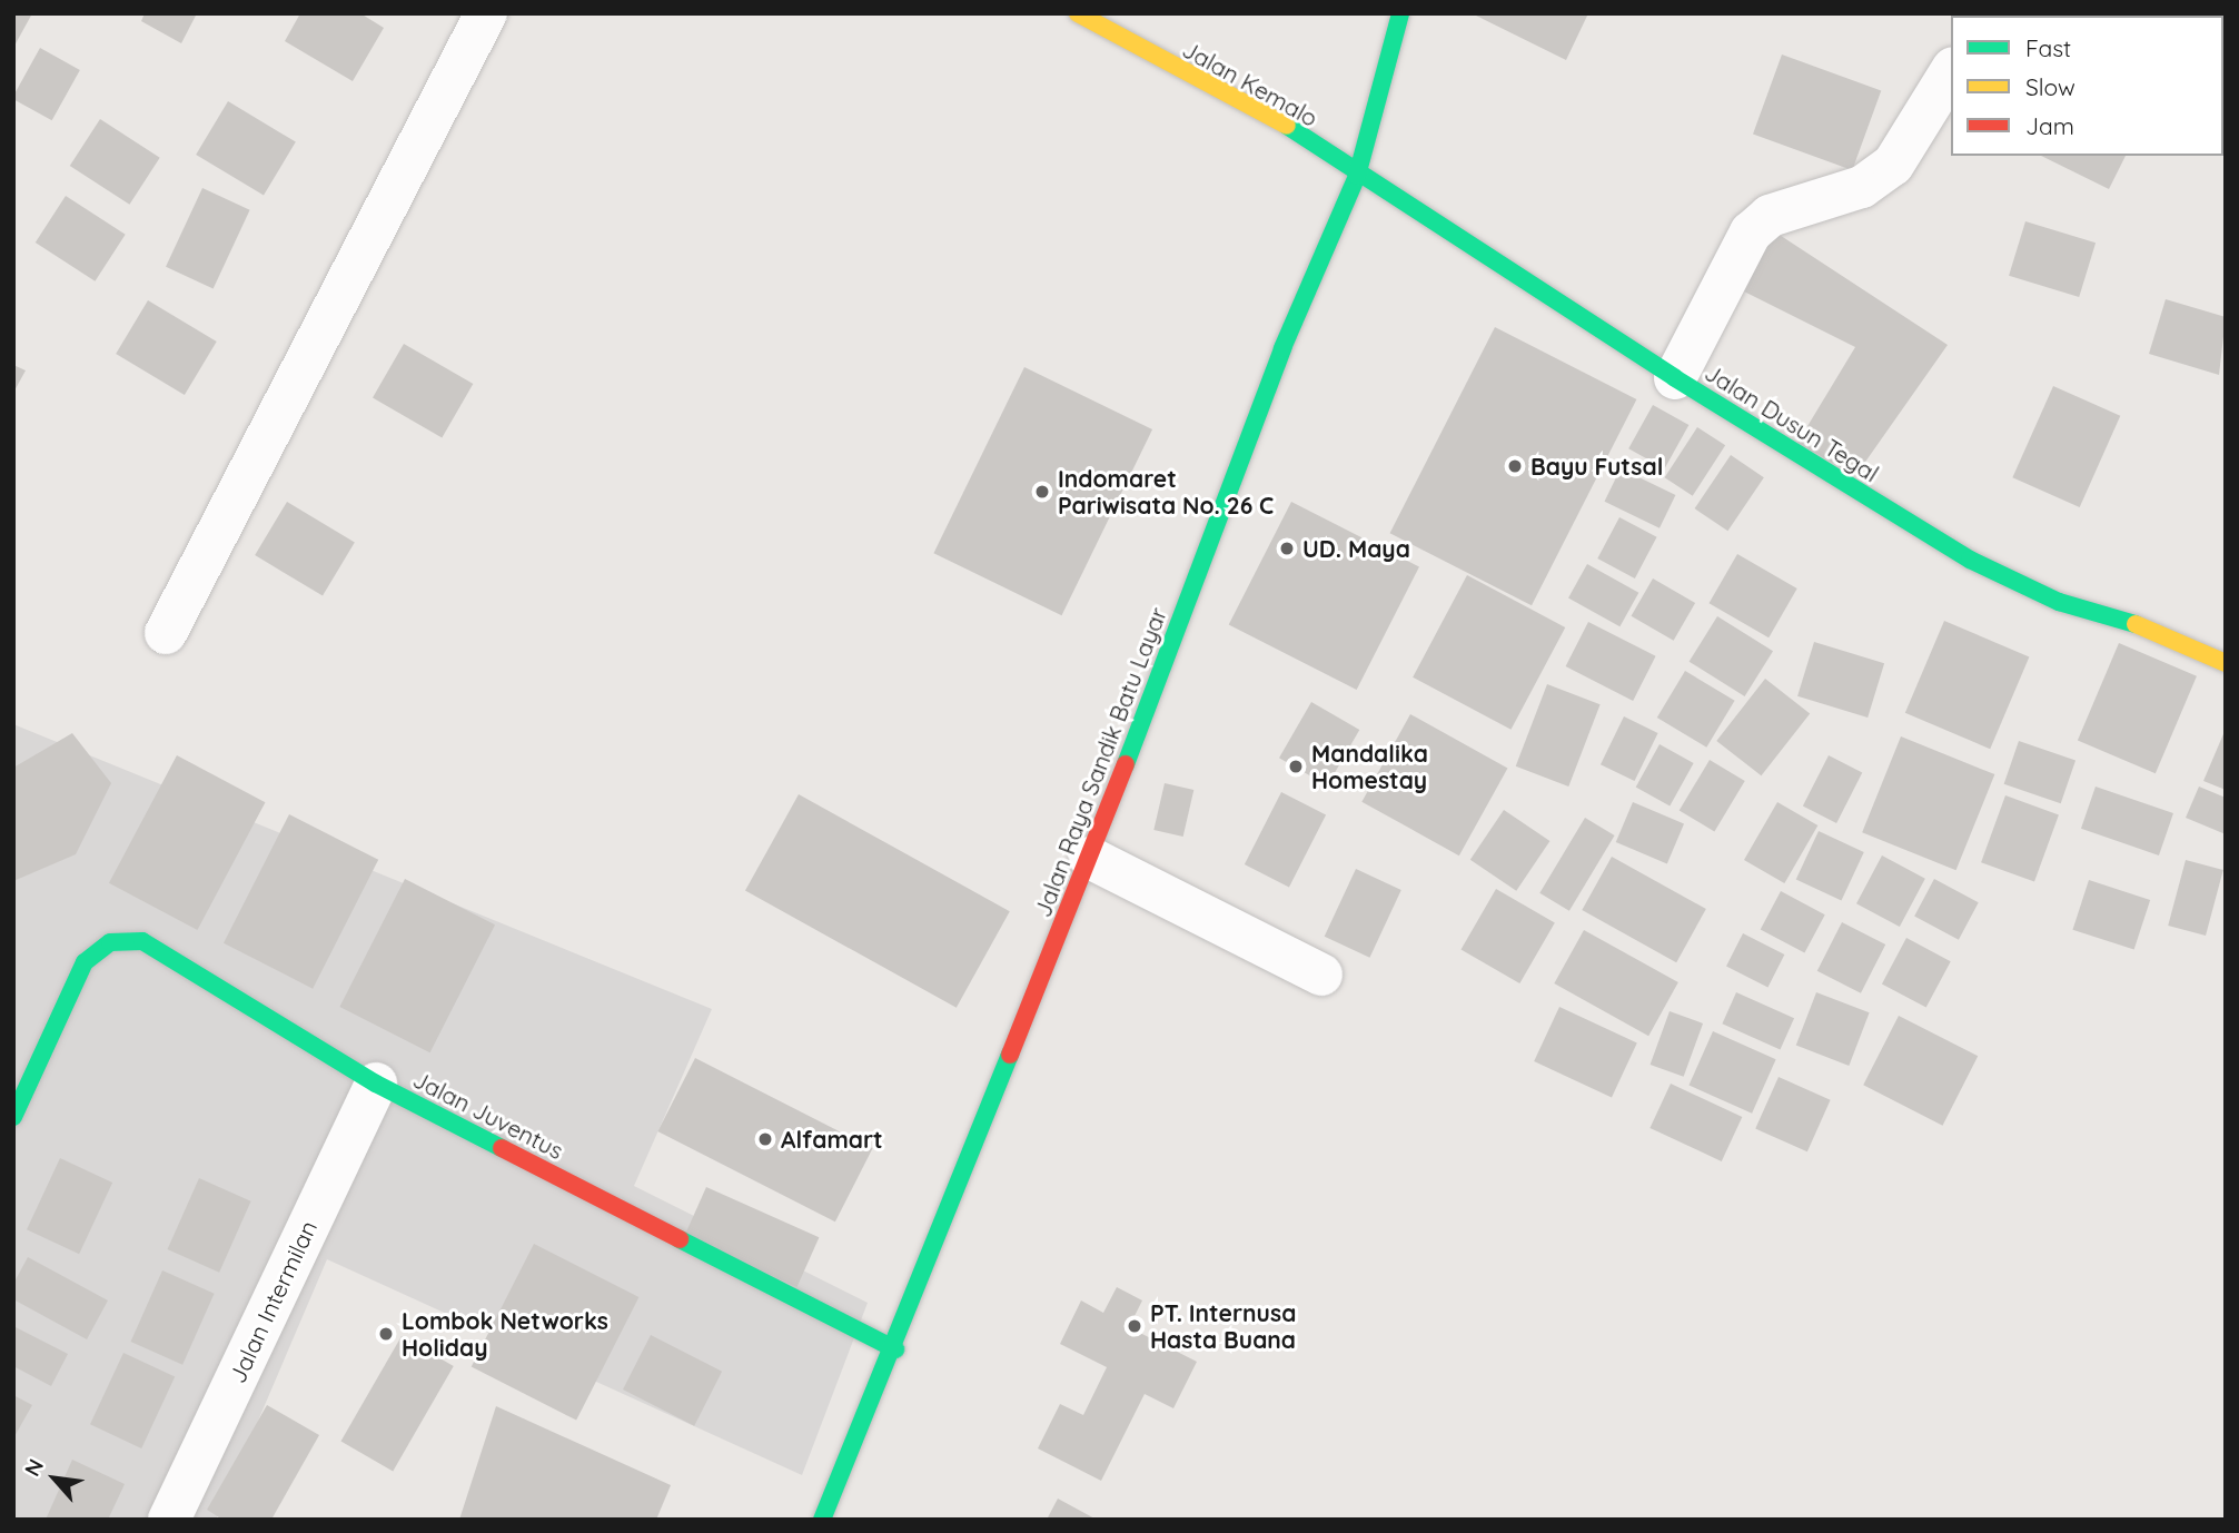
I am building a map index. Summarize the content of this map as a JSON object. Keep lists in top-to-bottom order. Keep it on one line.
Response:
{"streets":{"street":["Jalan Kemalo","Jalan Dusun Tegal","Jalan Raya Sandik Batu Layar","Jalan Juventus","Jalan Intermilan"]},"crossings":[["Jalan Kemalo","Jalan Dusun Tegal"],["Jalan Kemalo","Jalan Raya Sandik Batu Layar"],["Jalan Dusun Tegal","Jalan Raya Sandik Batu Layar"],["Jalan Raya Sandik Batu Layar","Jalan Juventus"],["Jalan Juventus","Jalan Intermilan"]],"places":["Bayu Futsal","Indomaret Pariwisata No. 26 C","UD. Maya","Mandalika Homestay","Alfamart","PT. Internusa Hasta Buana","Lombok Networks Holiday"],"legend":["Fast","Slow","Jam"],"north":"top left"}
